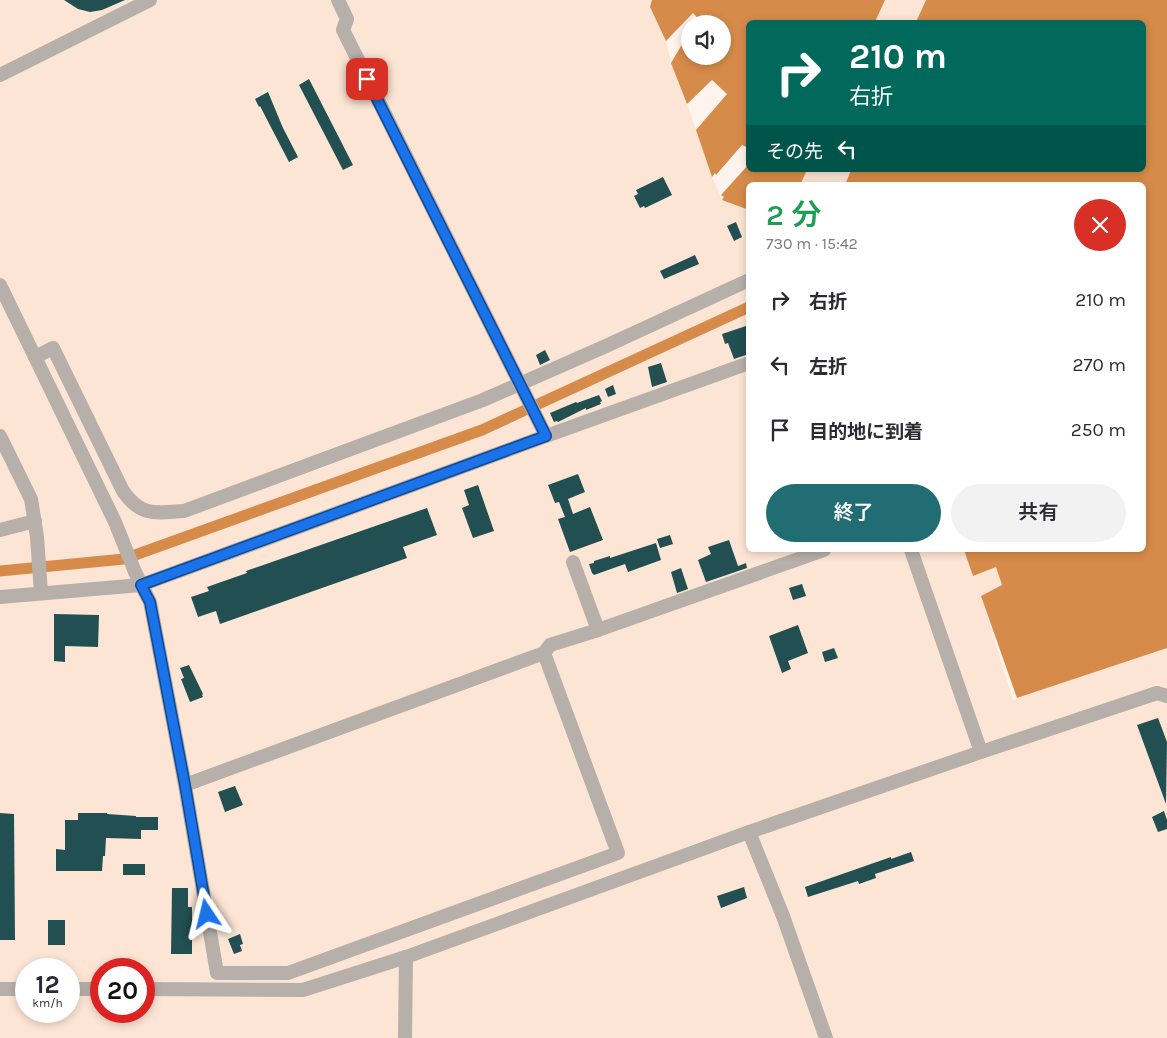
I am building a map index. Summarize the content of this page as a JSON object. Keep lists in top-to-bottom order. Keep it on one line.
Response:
{"page":{"turn":["210 m","右折"],"then":"その先","heading":["2 分","730 m · 15:42"],"list":[{"name":"右折","value":"210 m"},{"name":"左折","value":"270 m"},{"name":"目的地に到着","value":"250 m"}],"buttons":["終了","共有"],"speed":"12 km/h","limit":"20"}}
